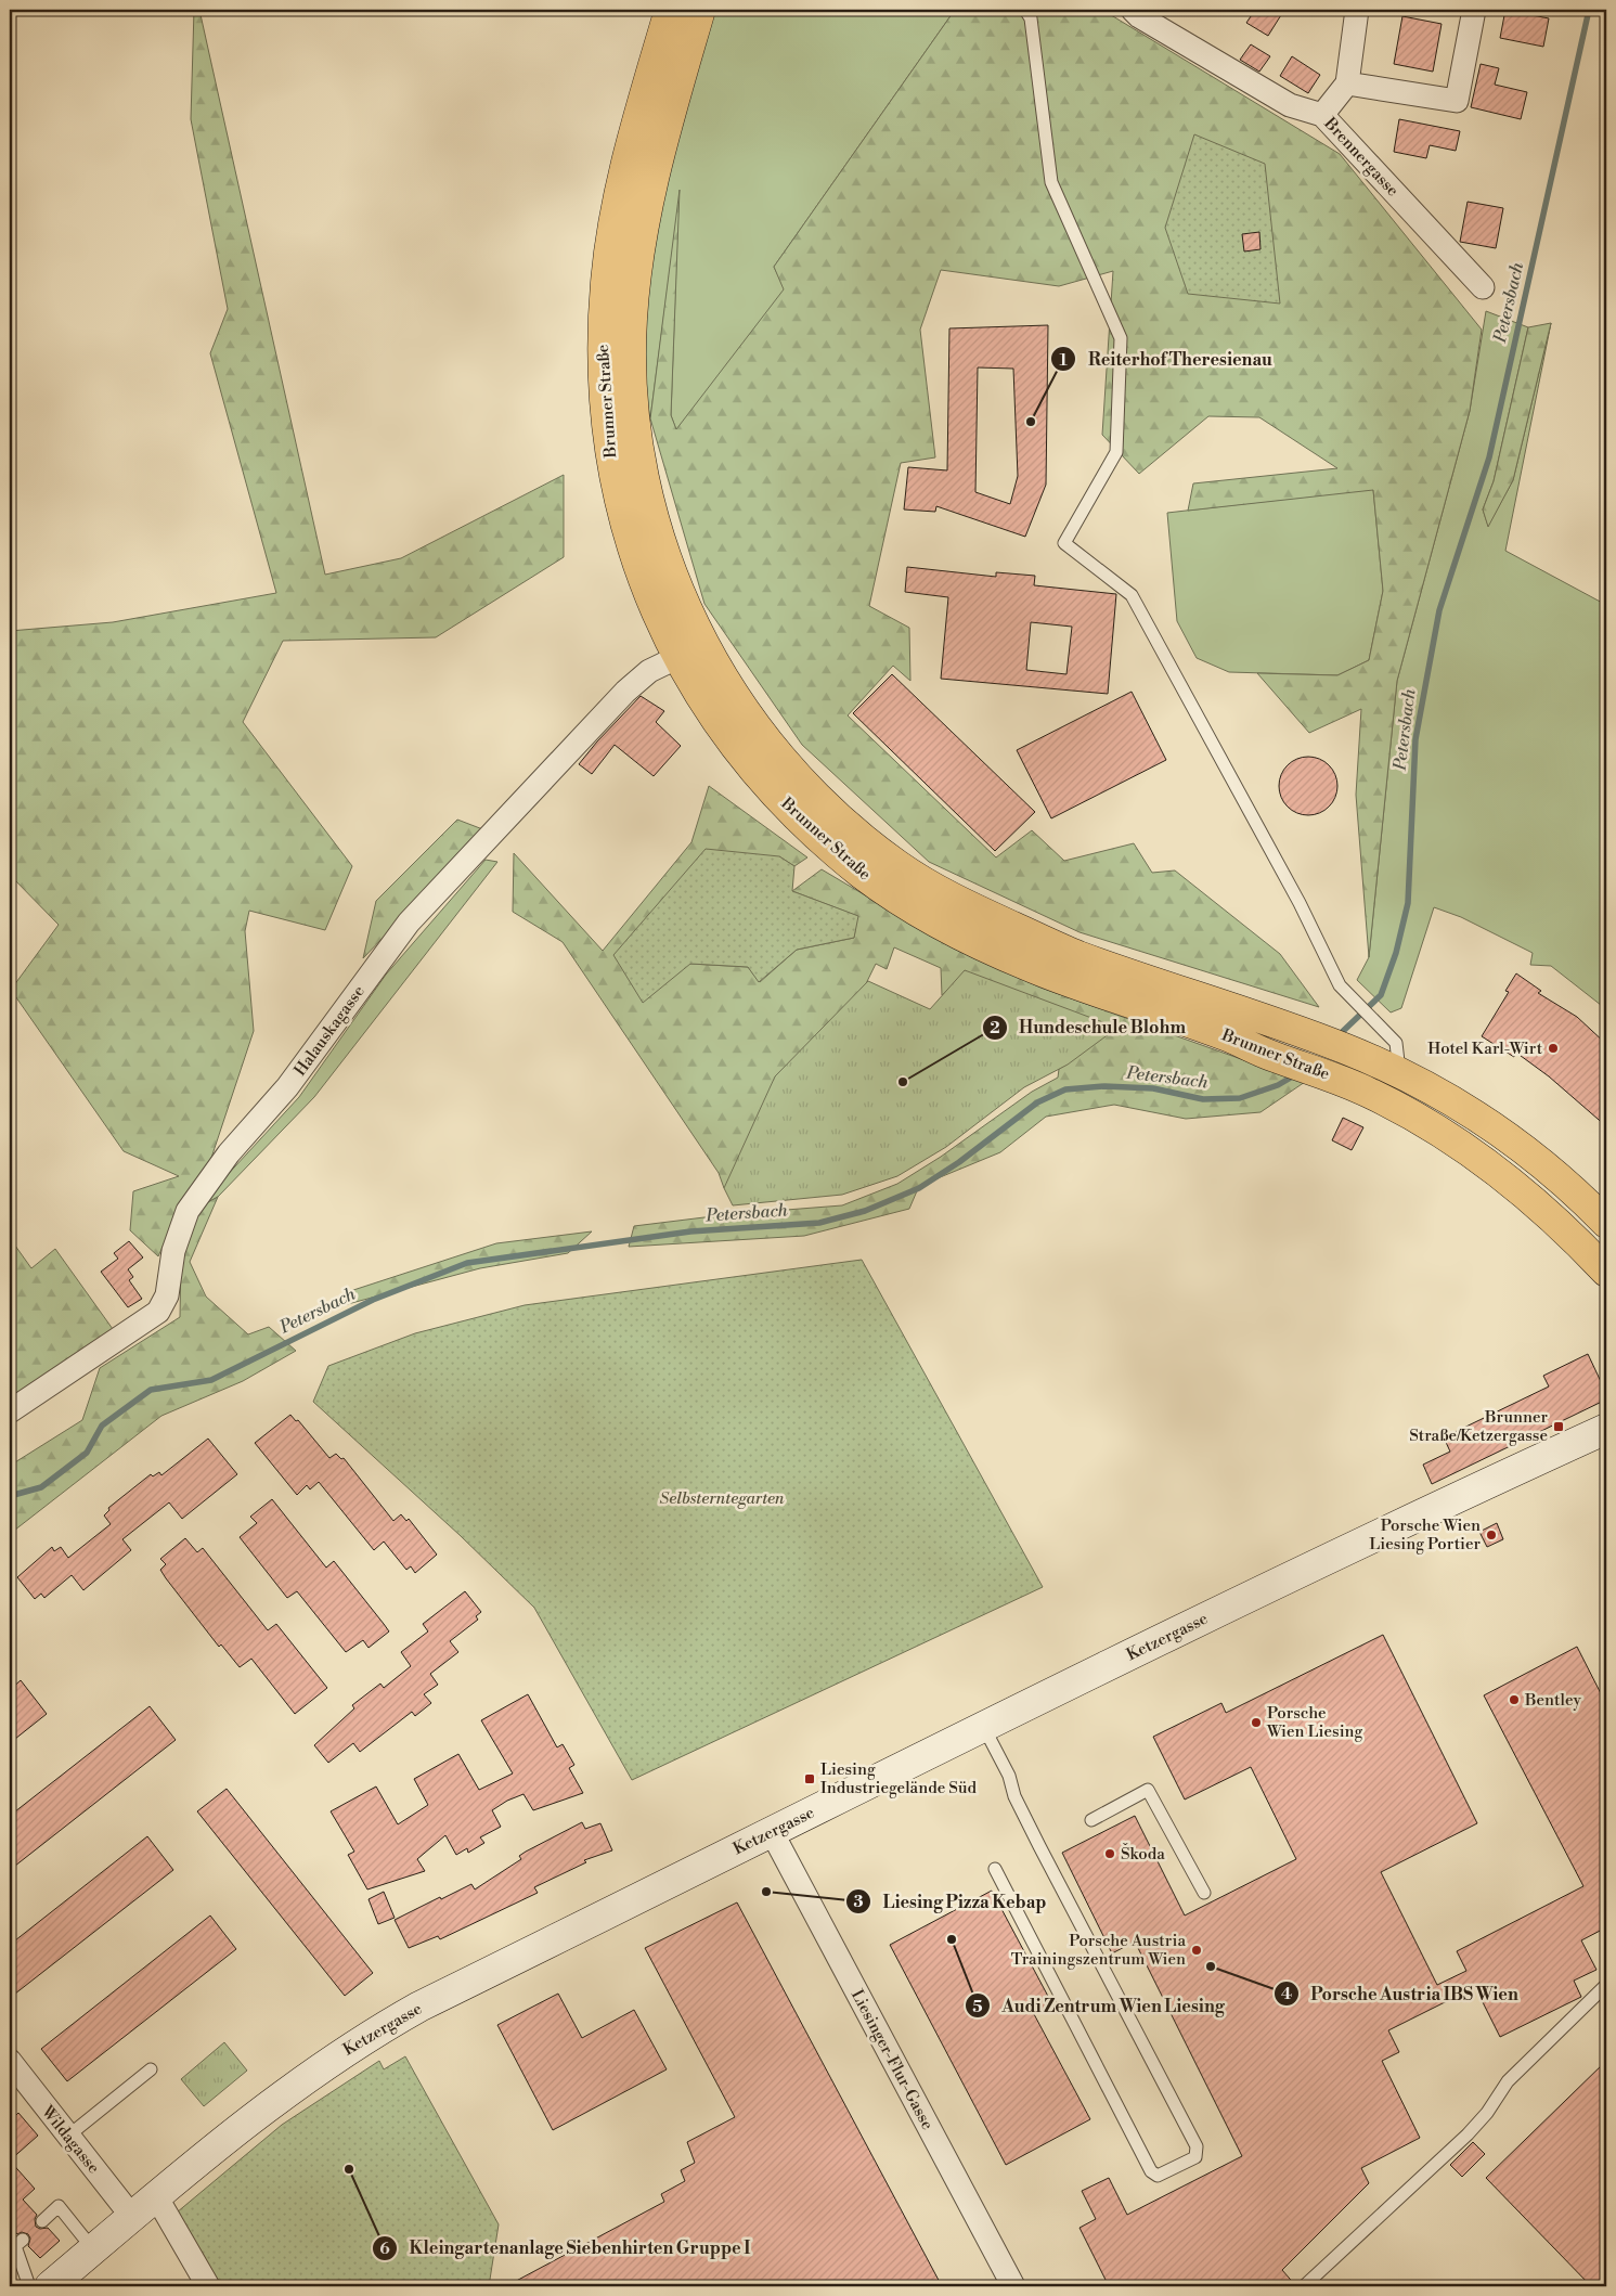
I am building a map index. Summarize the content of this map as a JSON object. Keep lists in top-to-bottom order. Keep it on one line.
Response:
{"streets":{"main road":["Brunner Straße","Ketzergasse"],"street":["Brennergasse","Halauskagasse","Liesinger-Flur-Gasse","Wildagasse"]},"crossings":[["Brunner Straße","Halauskagasse"],["Ketzergasse","Liesinger-Flur-Gasse"],["Ketzergasse","Wildagasse"]],"water":["Petersbach"],"parks":["Selbsterntegarten"],"places":{"other":["Reiterhof Theresienau","Hotel Karl-Wirt","Hundeschule Blohm","Porsche Wien Liesing Portier","Bentley","Porsche Wien Liesing","Škoda","Liesing Pizza Kebap","Audi Zentrum Wien Liesing","Porsche Austria Trainingszentrum Wien","Porsche Austria IBS Wien","Kleingartenanlage Siebenhirten Gruppe I"],"transit":["Brunner Straße/Ketzergasse","Liesing Industriegelände Süd"]}}
